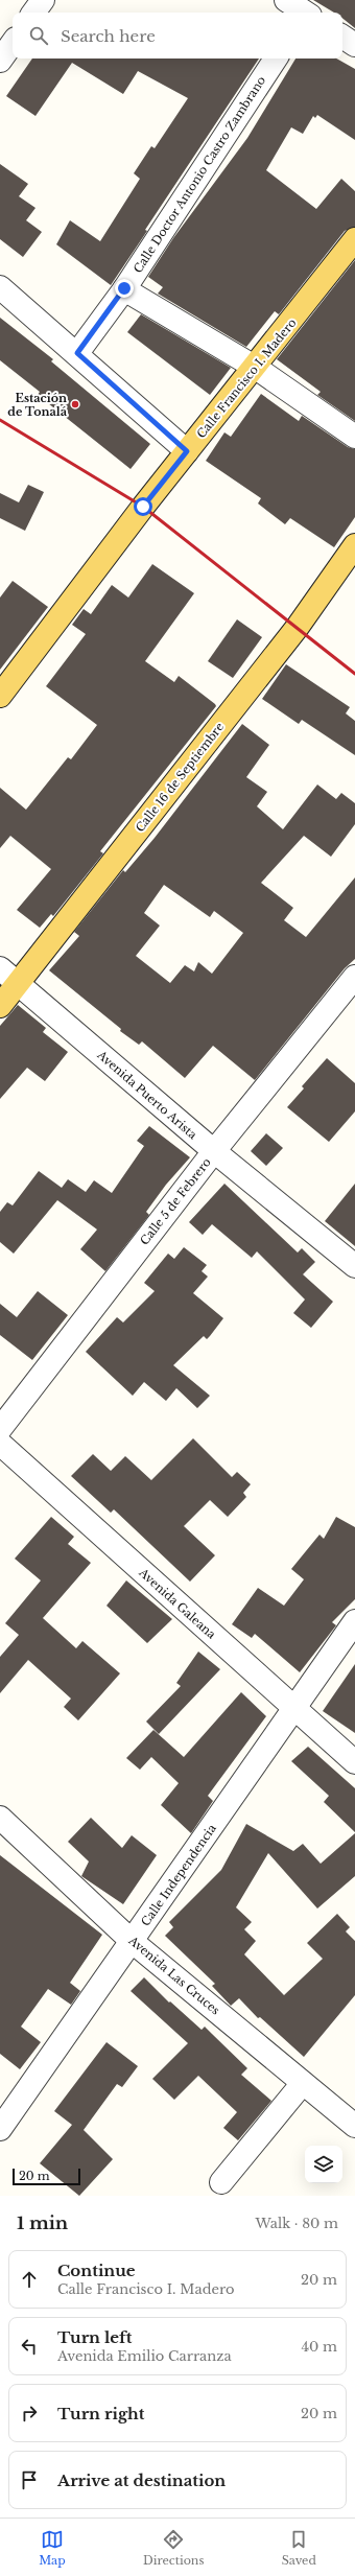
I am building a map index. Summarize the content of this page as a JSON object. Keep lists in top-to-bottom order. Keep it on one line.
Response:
{"streets":{"main road":["Calle Francisco I. Madero","Calle 16 de Septiembre"],"street":["Calle Doctor Antonio Castro Zambrano","Avenida Puerto Arista","Calle 5 de Febrero","Avenida Galeana","Calle Independencia","Avenida Las Cruces"]},"crossings":[["Calle 16 de Septiembre","Avenida Puerto Arista"],["Avenida Puerto Arista","Calle 5 de Febrero"],["Avenida Galeana","Calle Independencia"],["Calle Independencia","Avenida Las Cruces"]],"places":["Estación de Tonalá"],"scale_bar":"20 m","page":{"search":"Search here","scale":"20 m","heading":["1 min","Walk · 80 m"],"list":[["Continue","Calle Francisco I. Madero","20 m"],["Turn left","Avenida Emilio Carranza","40 m"],["Turn right","20 m"],"Arrive at destination"],"nav":["Map","Directions","Saved"]}}
